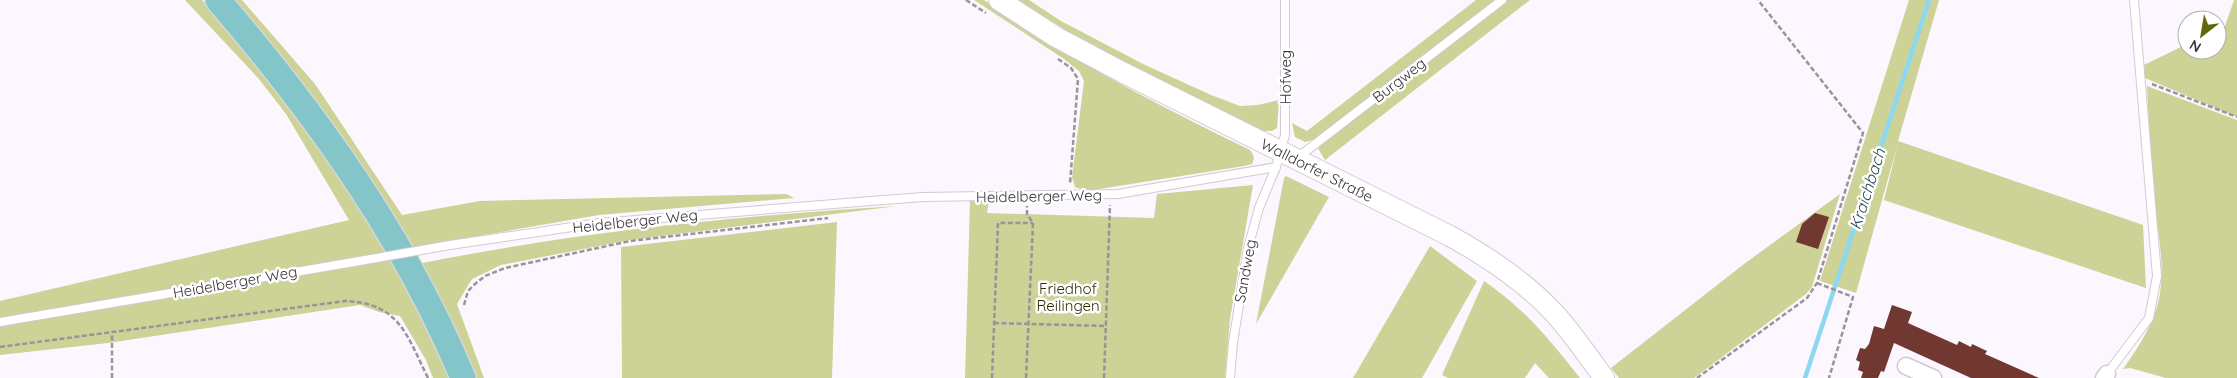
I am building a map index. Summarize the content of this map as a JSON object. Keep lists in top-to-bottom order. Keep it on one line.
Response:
{"streets":{"street":["Walldorfer Straße"],"lane":["Hofweg","Burgweg","Heidelberger Weg","Sandweg"]},"crossings":[["Hofweg","Burgweg"],["Hofweg","Walldorfer Straße"],["Hofweg","Heidelberger Weg"],["Hofweg","Sandweg"],["Burgweg","Walldorfer Straße"],["Burgweg","Heidelberger Weg"],["Burgweg","Sandweg"],["Walldorfer Straße","Heidelberger Weg"],["Walldorfer Straße","Sandweg"],["Heidelberger Weg","Sandweg"]],"water":["Kraichbach"],"parks":["Friedhof Reilingen"],"north":"bottom left"}
